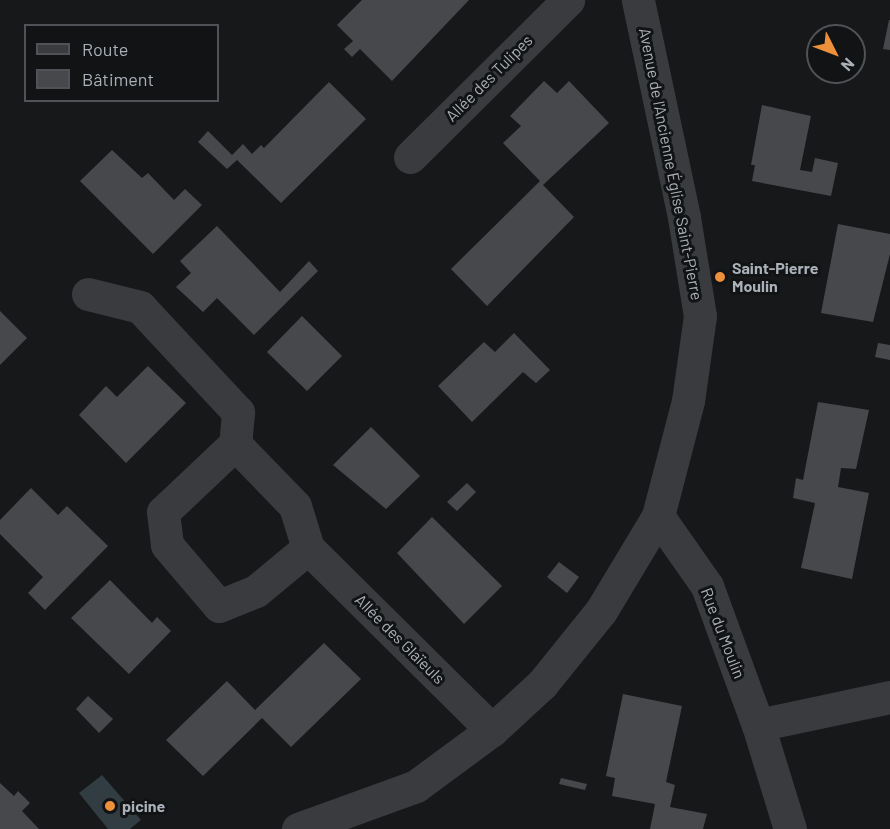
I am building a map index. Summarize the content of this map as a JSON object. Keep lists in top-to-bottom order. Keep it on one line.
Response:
{"streets":{"street":["Allée des Tulipes","Avenue de l'Ancienne Église Saint-Pierre","Rue du Moulin","Allée des Glaïeuls"]},"crossings":[["Avenue de l'Ancienne Église Saint-Pierre","Rue du Moulin"],["Avenue de l'Ancienne Église Saint-Pierre","Allée des Glaïeuls"]],"places":["Saint-Pierre Moulin","picine"],"legend":["Route","Bâtiment"],"north":"bottom right"}
